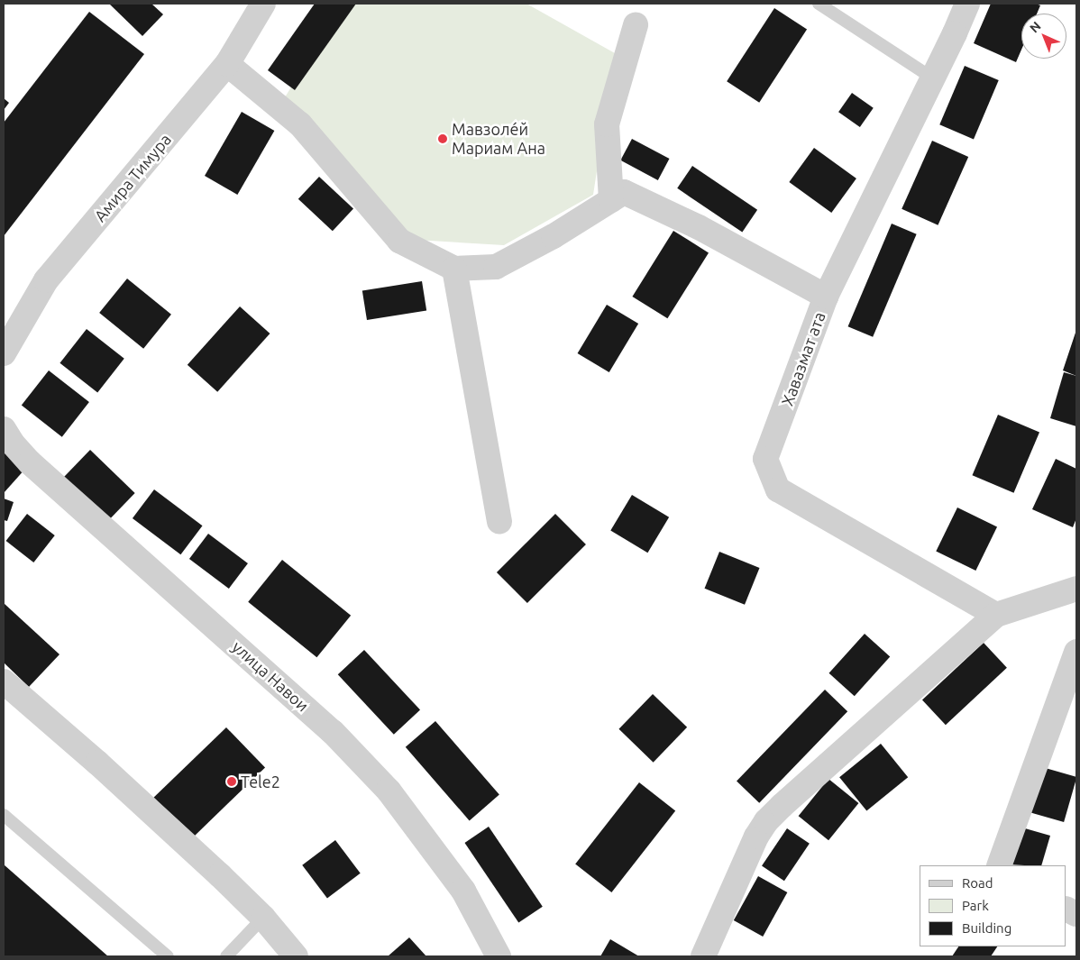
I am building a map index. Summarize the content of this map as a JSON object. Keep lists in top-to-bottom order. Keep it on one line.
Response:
{"streets":{"street":["Амира Тимура","Хавазмат ата","улица Навои"]},"places":["Мавзоле́й Мариам Ана","Tele2"],"legend":["Road","Park","Building"],"north":"top left"}
